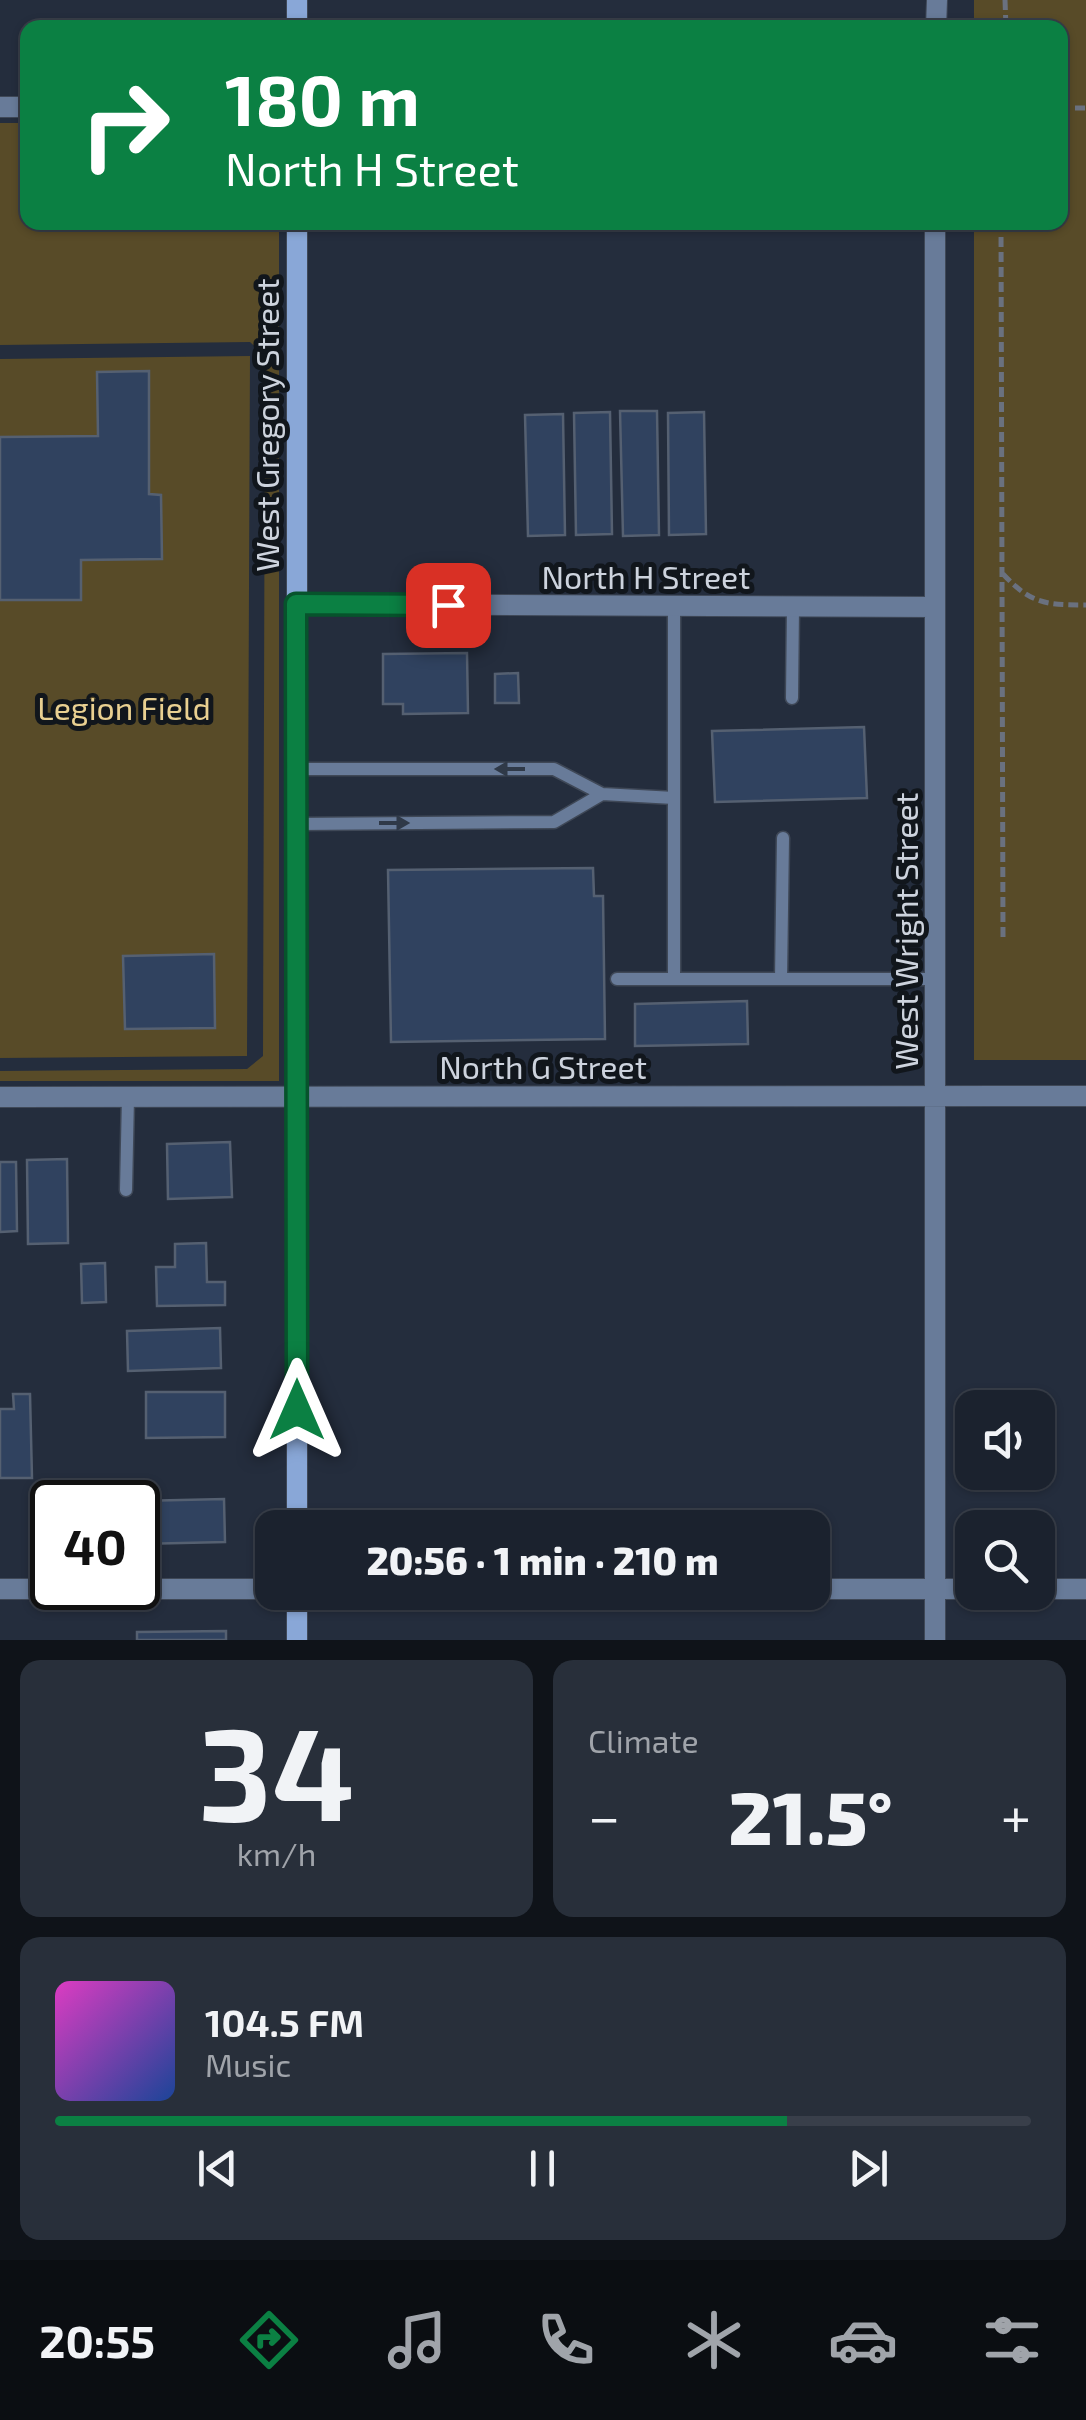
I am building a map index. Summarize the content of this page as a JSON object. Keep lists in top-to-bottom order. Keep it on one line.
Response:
{"streets":{"street":["West Gregory Street","North H Street","West Wright Street","North G Street"]},"crossings":[["West Gregory Street","North H Street"],["West Gregory Street","North G Street"],["North H Street","West Wright Street"],["West Wright Street","North G Street"]],"parks":["Legion Field"],"page":{"turn":["180 m","North H Street"],"limit":"40","trip":"20:56 · 1 min · 210 m","tile":[["34","km/h"],"Climate"],"heat":["−","21.5°","+"],"song":["104.5 FM","Music"],"tabs":"20:55"}}
